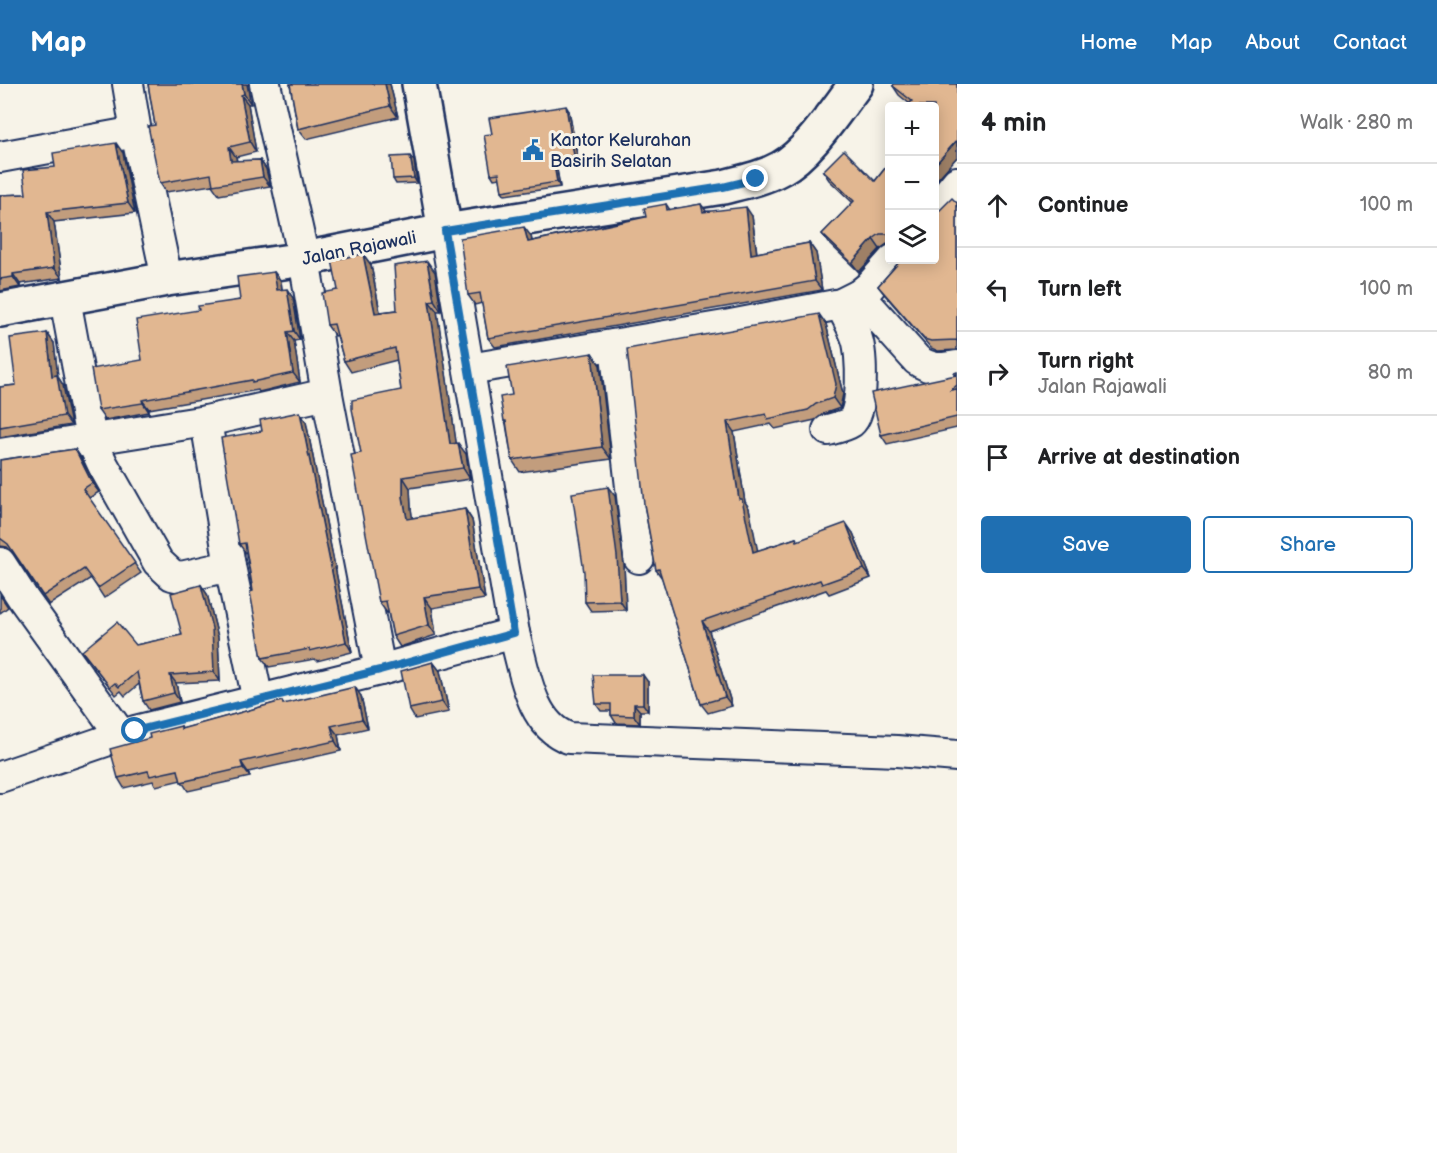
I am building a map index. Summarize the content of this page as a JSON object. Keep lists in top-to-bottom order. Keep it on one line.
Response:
{"streets":{"street":["Jalan Rajawali"]},"places":{"public building":["Kantor Kelurahan Basirih Selatan"]},"page":{"header":"Map","nav":["Home","Map","About","Contact"],"heading":["4 min","Walk · 280 m"],"map_buttons":["+","−"],"list":[["Continue","100 m"],["Turn left","100 m"],["Turn right","Jalan Rajawali","80 m"],"Arrive at destination"],"buttons":["Save","Share"]}}
